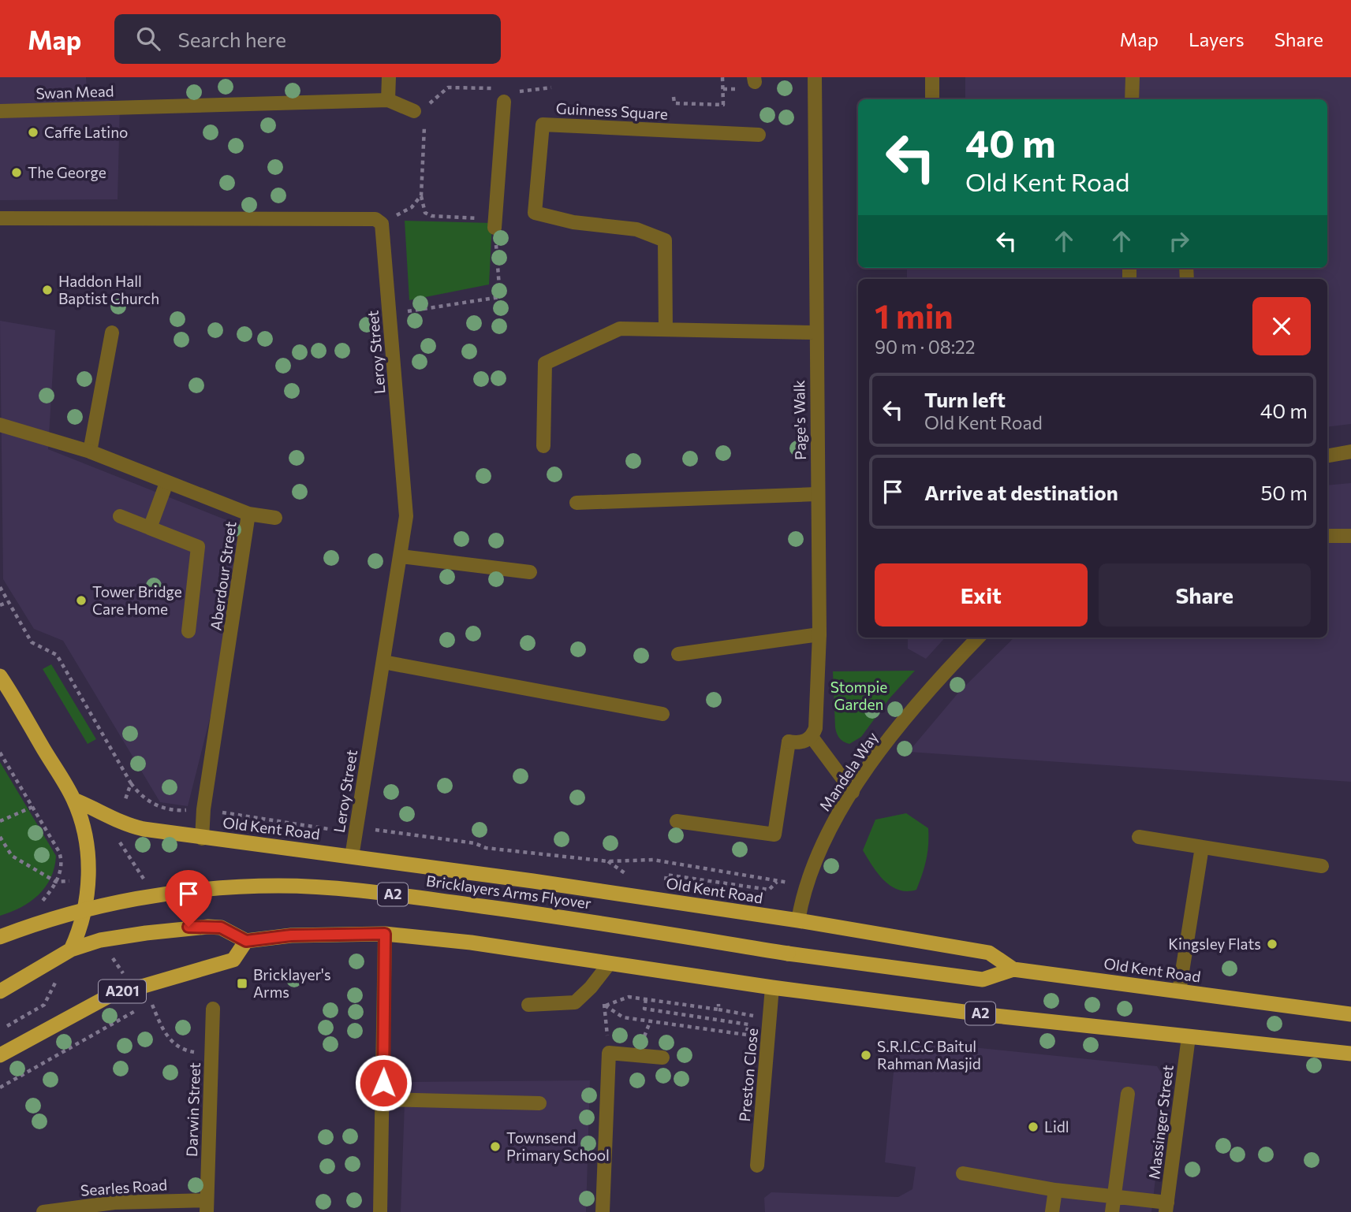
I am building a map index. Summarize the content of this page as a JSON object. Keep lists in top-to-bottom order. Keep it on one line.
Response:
{"streets":{"highway":["Old Kent Road","Bricklayers Arms Flyover","A2","A201"],"street":["Swan Mead","Guinness Square","Leroy Street","Page's Walk","Aberdour Street","Mandela Way","Preston Close","Darwin Street","Massinger Street","Searles Road"]},"crossings":[["Leroy Street","Old Kent Road"],["Aberdour Street","Old Kent Road"],["Mandela Way","Old Kent Road"],["Old Kent Road","Bricklayers Arms Flyover"],["A2","A201"],["A2","Preston Close"],["A2","Massinger Street"],["Darwin Street","Searles Road"]],"parks":["Stompie Garden"],"places":{"other":["Caffe Latino","The George","Haddon Hall Baptist Church","Tower Bridge Care Home","Kingsley Flats","S.R.I.C.C Baitul Rahman Masjid","Lidl","Townsend Primary School"],"transit":["Bricklayer's Arms"]},"page":{"header":"Map","search":"Search here","nav":["Map","Layers","Share"],"turn":["40 m","Old Kent Road"],"heading":["1 min","90 m · 08:22"],"list":[{"name":"Turn left","note":"Old Kent Road","value":"40 m"},{"name":"Arrive at destination","value":"50 m"}],"buttons":["Exit","Share"]}}
